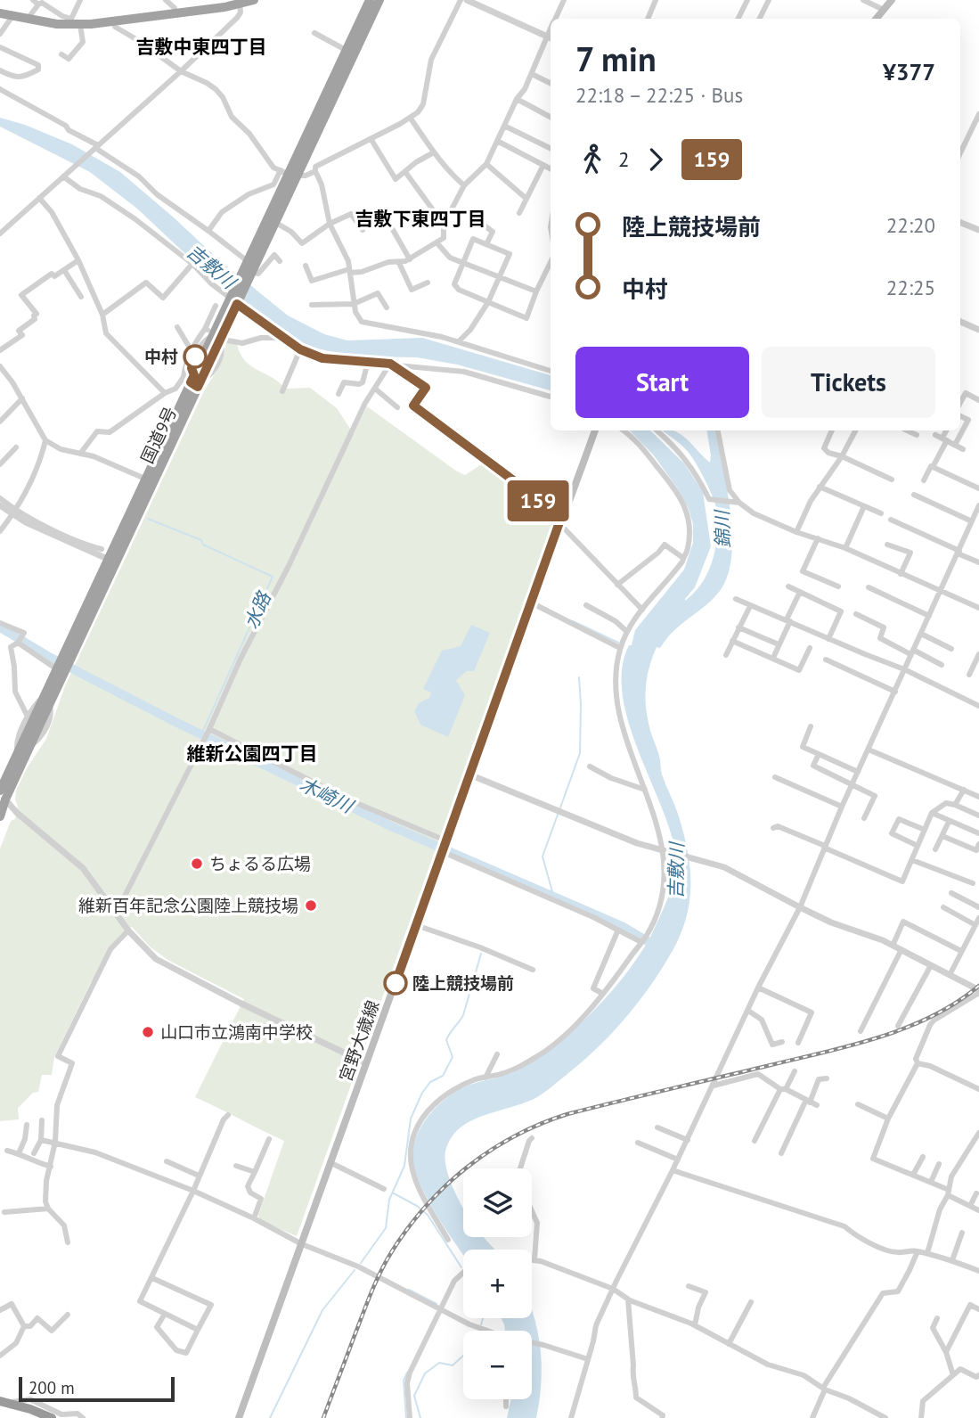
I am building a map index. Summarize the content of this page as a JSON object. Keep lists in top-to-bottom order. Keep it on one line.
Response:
{"streets":{"highway":["国道9号"],"main road":["宮野大歳線"]},"districts":["吉敷中東四丁目","吉敷下東四丁目","維新公園四丁目"],"water":["吉敷川","錦川","水路","木崎川"],"places":["中村","ちょるる広場","維新百年記念公園陸上競技場","陸上競技場前","山口市立鴻南中学校"],"lines":["bus line 159"],"scale_bar":"200 m","page":{"on_map":"159","heading":["7 min","22:18 – 22:25 · Bus","¥377"],"legs":["2","159"],"list":[{"name":"陸上競技場前","value":"22:20"},{"name":"中村","value":"22:25"}],"buttons":["Start","Tickets"],"map_buttons":["+","−"],"scale":"200 m"}}
